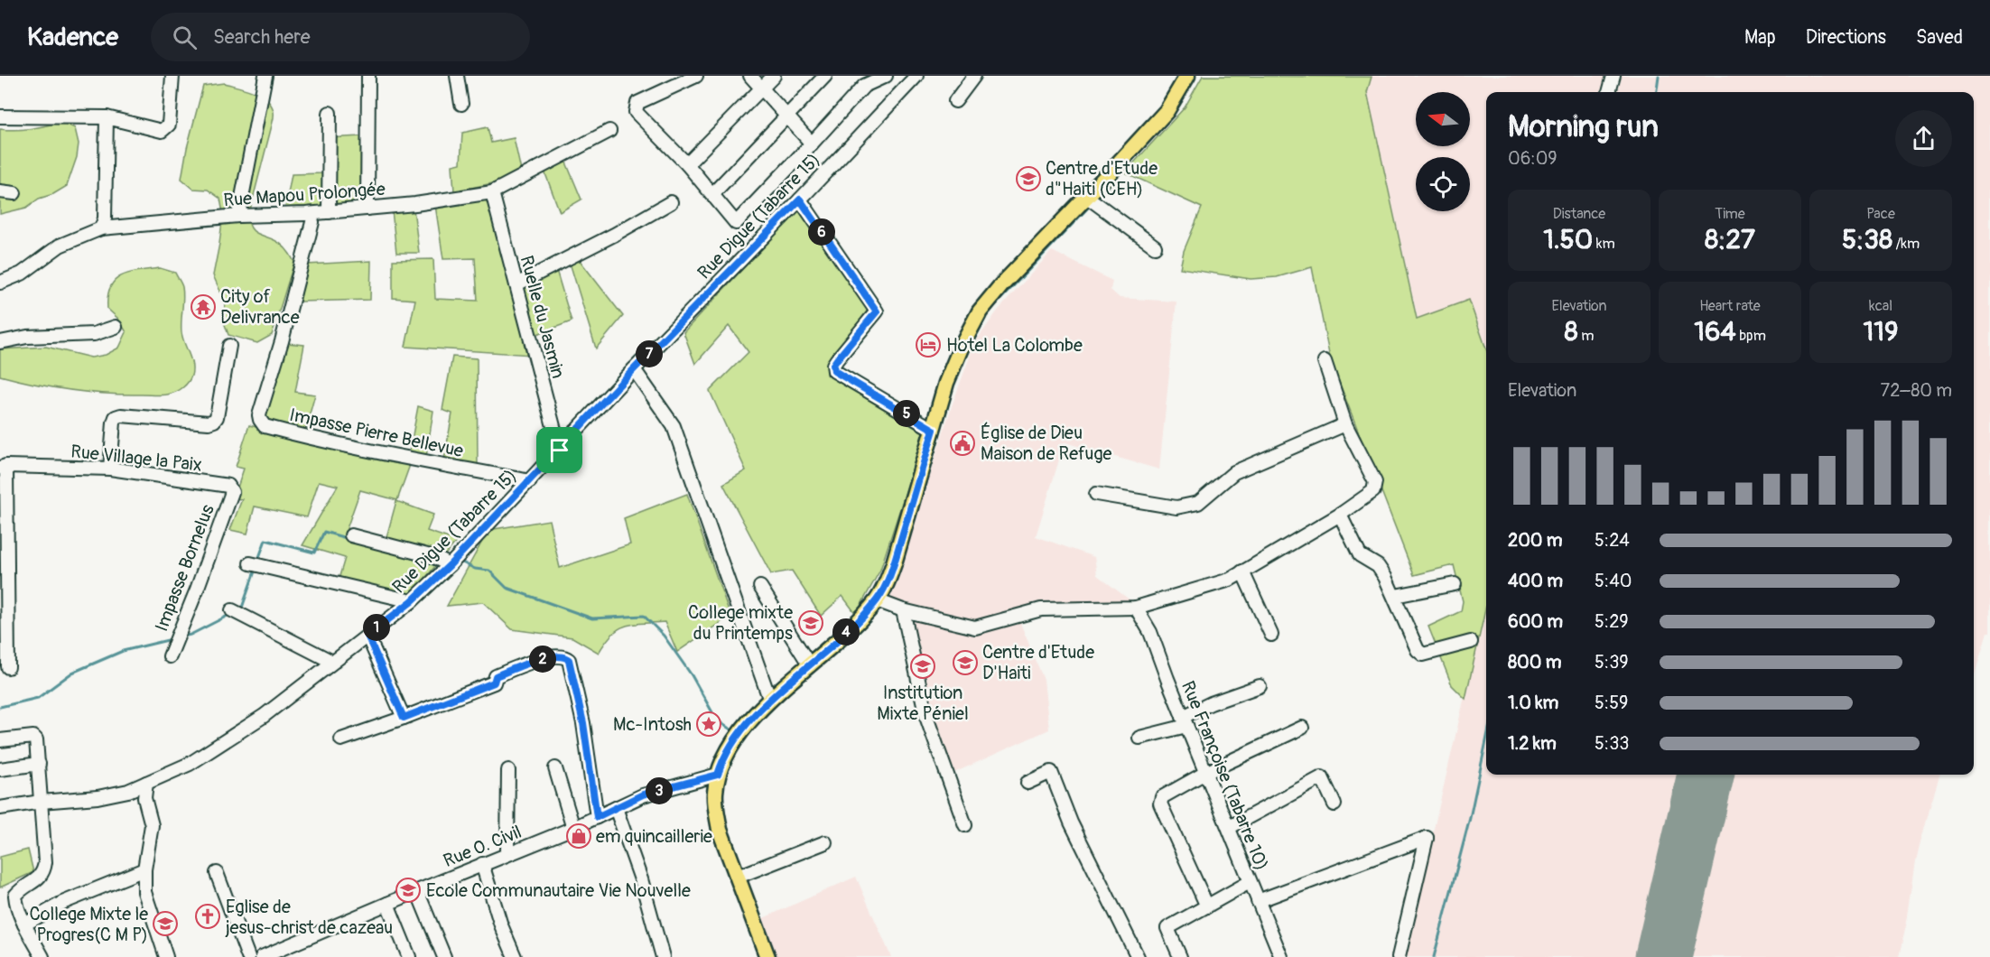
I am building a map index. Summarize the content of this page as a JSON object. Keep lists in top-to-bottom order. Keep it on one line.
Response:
{"streets":{"street":["Rue Mapou Prolongée","Rue Digue (Tabarre 15)","Ruelle du Jasmin","Impasse Pierre Bellevue","Rue Village la Paix","Impasse Bornelus","Rue Françoise (Tabarre 10)","Rue O. Civil"]},"crossings":[["Rue Mapou Prolongée","Ruelle du Jasmin"],["Rue Digue (Tabarre 15)","Ruelle du Jasmin"],["Rue Digue (Tabarre 15)","Impasse Pierre Bellevue"],["Rue Village la Paix","Impasse Bornelus"]],"places":{"school or university":["Centre d'Etude d\"Haiti (CEH)","College mixte du Printemps","Centre d'Etude D'Haiti","Institution Mixte Péniel","Ecole Communautaire Vie Nouvelle","College Mixte le Progres(C M P)"],"temple":["City of Delivrance"],"hotel":["Hotel La Colombe"],"public building":["Église de Dieu Maison de Refuge"],"place":["Mc-Intosh"],"shop":["em quincaillerie"],"church":["Eglise de jesus-christ de cazeau"]},"north":"left","page":{"header":"Kadence","search":"Search here","nav":["Map","Directions","Saved"],"heading":["Morning run","06:09"],"stats":[["Distance","1.50 km"],["Time","8:27"],["Pace","5:38 /km"],["Elevation","8 m"],["Heart rate","164 bpm"],["kcal","119"]],"pins":["6","7","5","1","4","2","3"],"chart":["Elevation","72–80 m"],"list":[{"name":"200 m","note":"5:24"},{"name":"400 m","note":"5:40"},{"name":"600 m","note":"5:29"},{"name":"800 m","note":"5:39"},{"name":"1.0 km","note":"5:59"},{"name":"1.2 km","note":"5:33"}]}}
